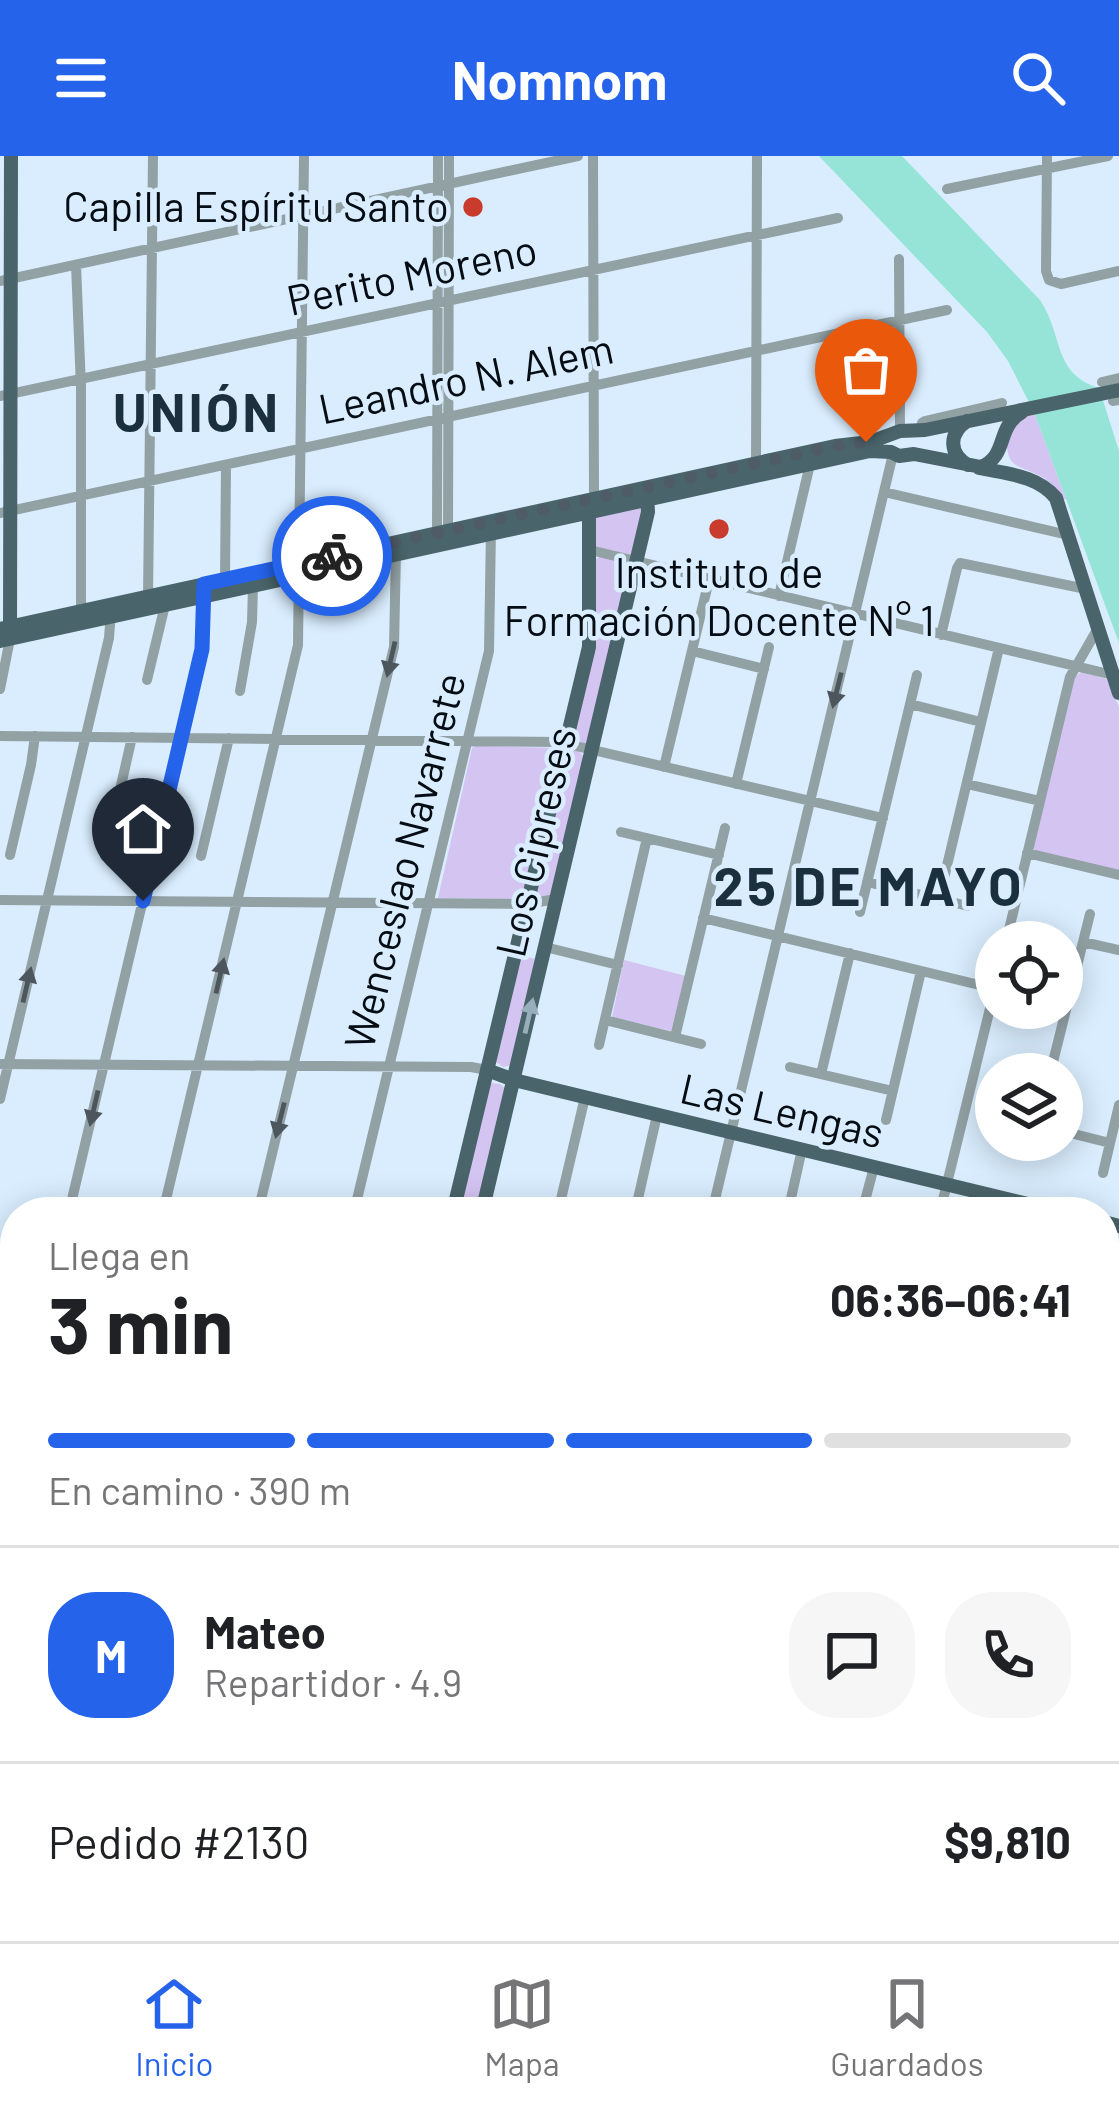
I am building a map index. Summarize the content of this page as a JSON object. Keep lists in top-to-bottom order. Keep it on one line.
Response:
{"streets":{"main road":["Los Cipreses","Las Lengas"],"street":["Perito Moreno","Leandro N. Alem","Wenceslao Navarrete"]},"crossings":[["Los Cipreses","Las Lengas"]],"districts":["UNIÓN","25 DE MAYO"],"places":["Capilla Espíritu Santo","Instituto de Formación Docente N° 1"],"page":{"header":"Nomnom","heading":["3 min","Llega en","06:36–06:41"],"panel":["Mateo","Repartidor · 4.9","Pedido #2130","$9,810"],"bar":"En camino · 390 m","round":"M","tabs":["Inicio","Mapa","Guardados"]}}
